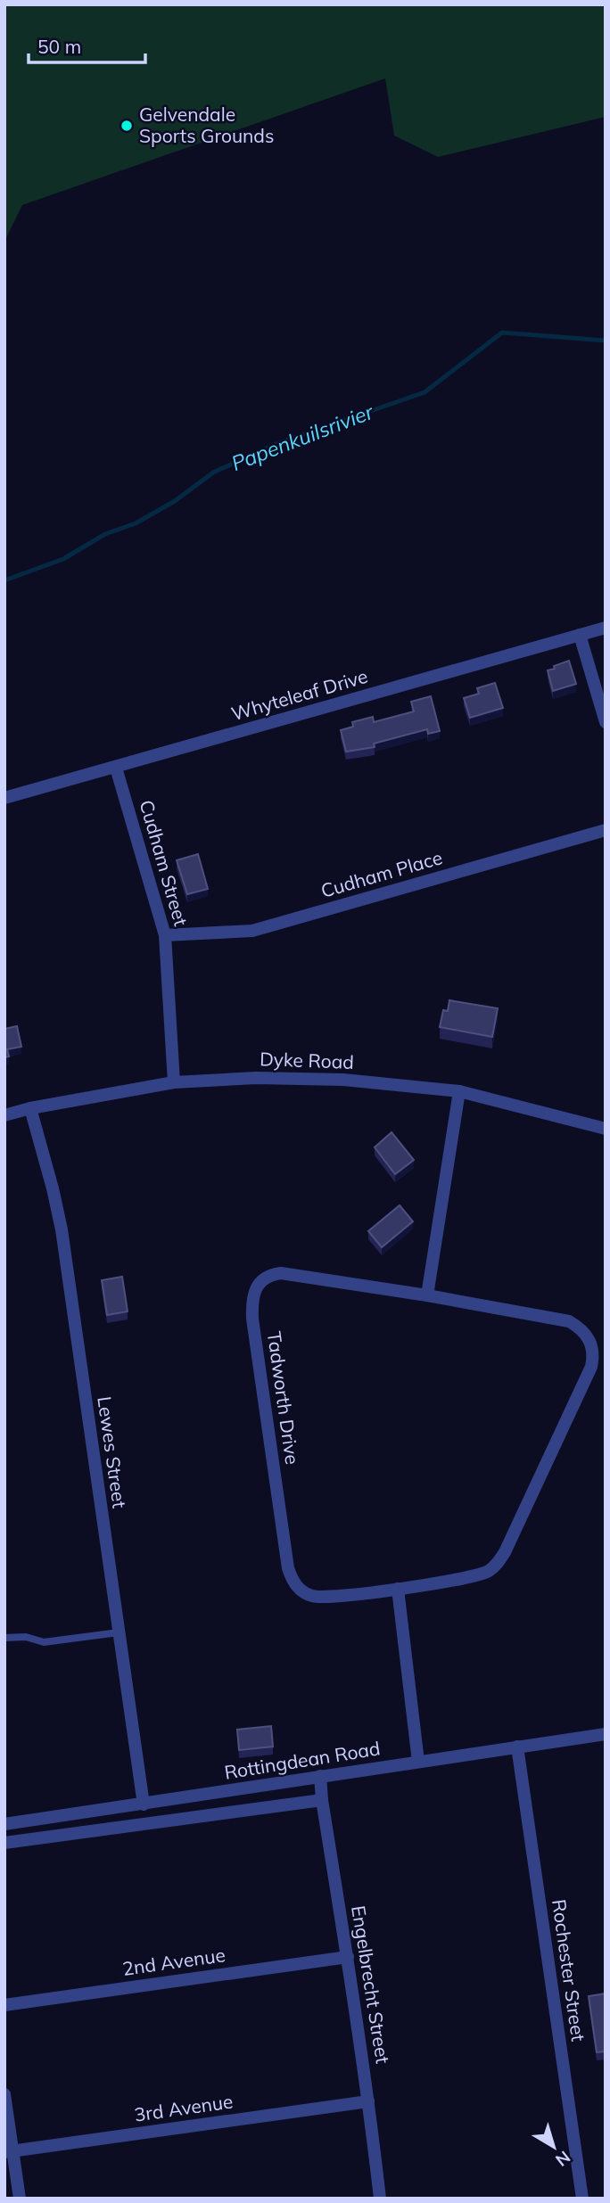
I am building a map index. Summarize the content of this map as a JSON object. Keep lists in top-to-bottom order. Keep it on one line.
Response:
{"streets":{"street":["Whyteleaf Drive","Cudham Street","Cudham Place","Dyke Road","Tadworth Drive","Lewes Street","Rottingdean Road","2nd Avenue","Rochester Street","Engelbrecht Street","3rd Avenue"]},"crossings":[["Whyteleaf Drive","Cudham Street"],["Cudham Street","Cudham Place"],["Cudham Street","Dyke Road"],["Dyke Road","Lewes Street"],["Lewes Street","Rottingdean Road"],["Rottingdean Road","Rochester Street"],["Rottingdean Road","Engelbrecht Street"],["2nd Avenue","Engelbrecht Street"],["Engelbrecht Street","3rd Avenue"]],"water":["Papenkuilsrivier"],"places":["Gelvendale Sports Grounds"],"scale_bar":"50 m","north":"bottom right"}
